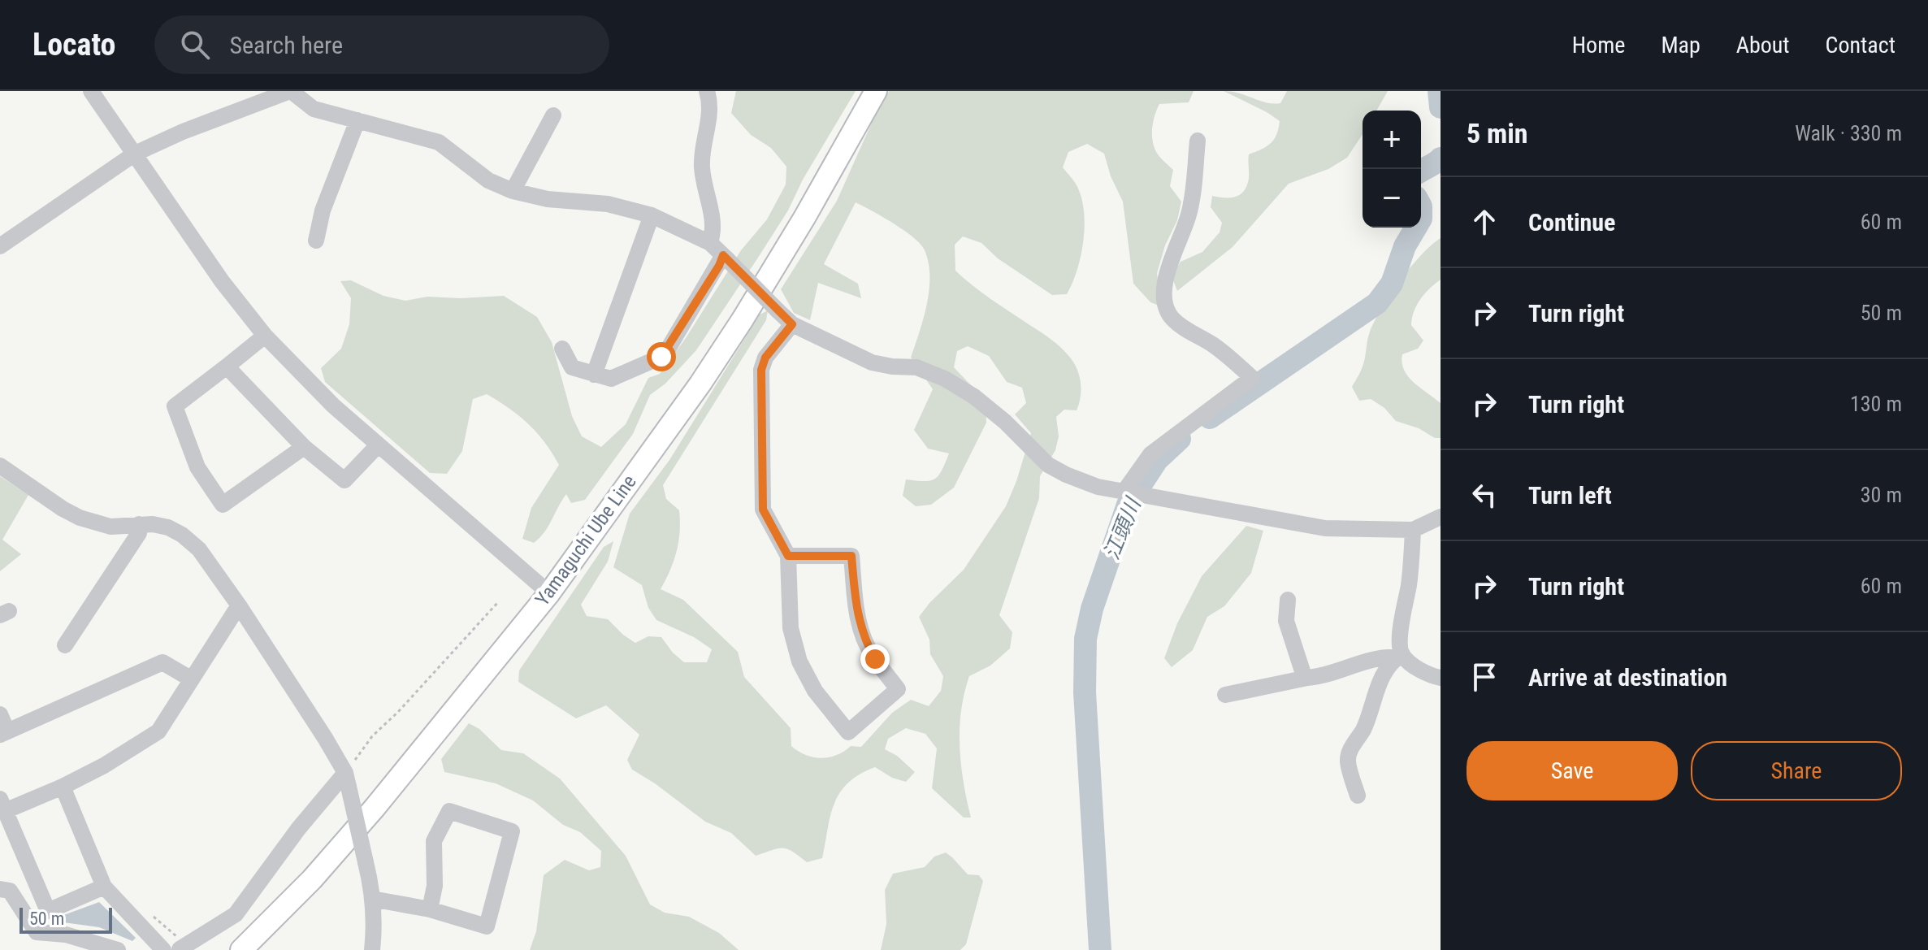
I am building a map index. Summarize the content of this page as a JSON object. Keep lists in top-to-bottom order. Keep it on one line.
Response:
{"streets":{"main road":["Yamaguchi Ube Line"]},"water":["江頭川"],"scale_bar":"50 m","page":{"header":"Locato","search":"Search here","nav":["Home","Map","About","Contact"],"heading":["5 min","Walk · 330 m"],"map_buttons":["+","−"],"list":[["Continue","60 m"],["Turn right","50 m"],["Turn right","130 m"],["Turn left","30 m"],["Turn right","60 m"],"Arrive at destination"],"buttons":["Save","Share"],"scale":"50 m"}}
